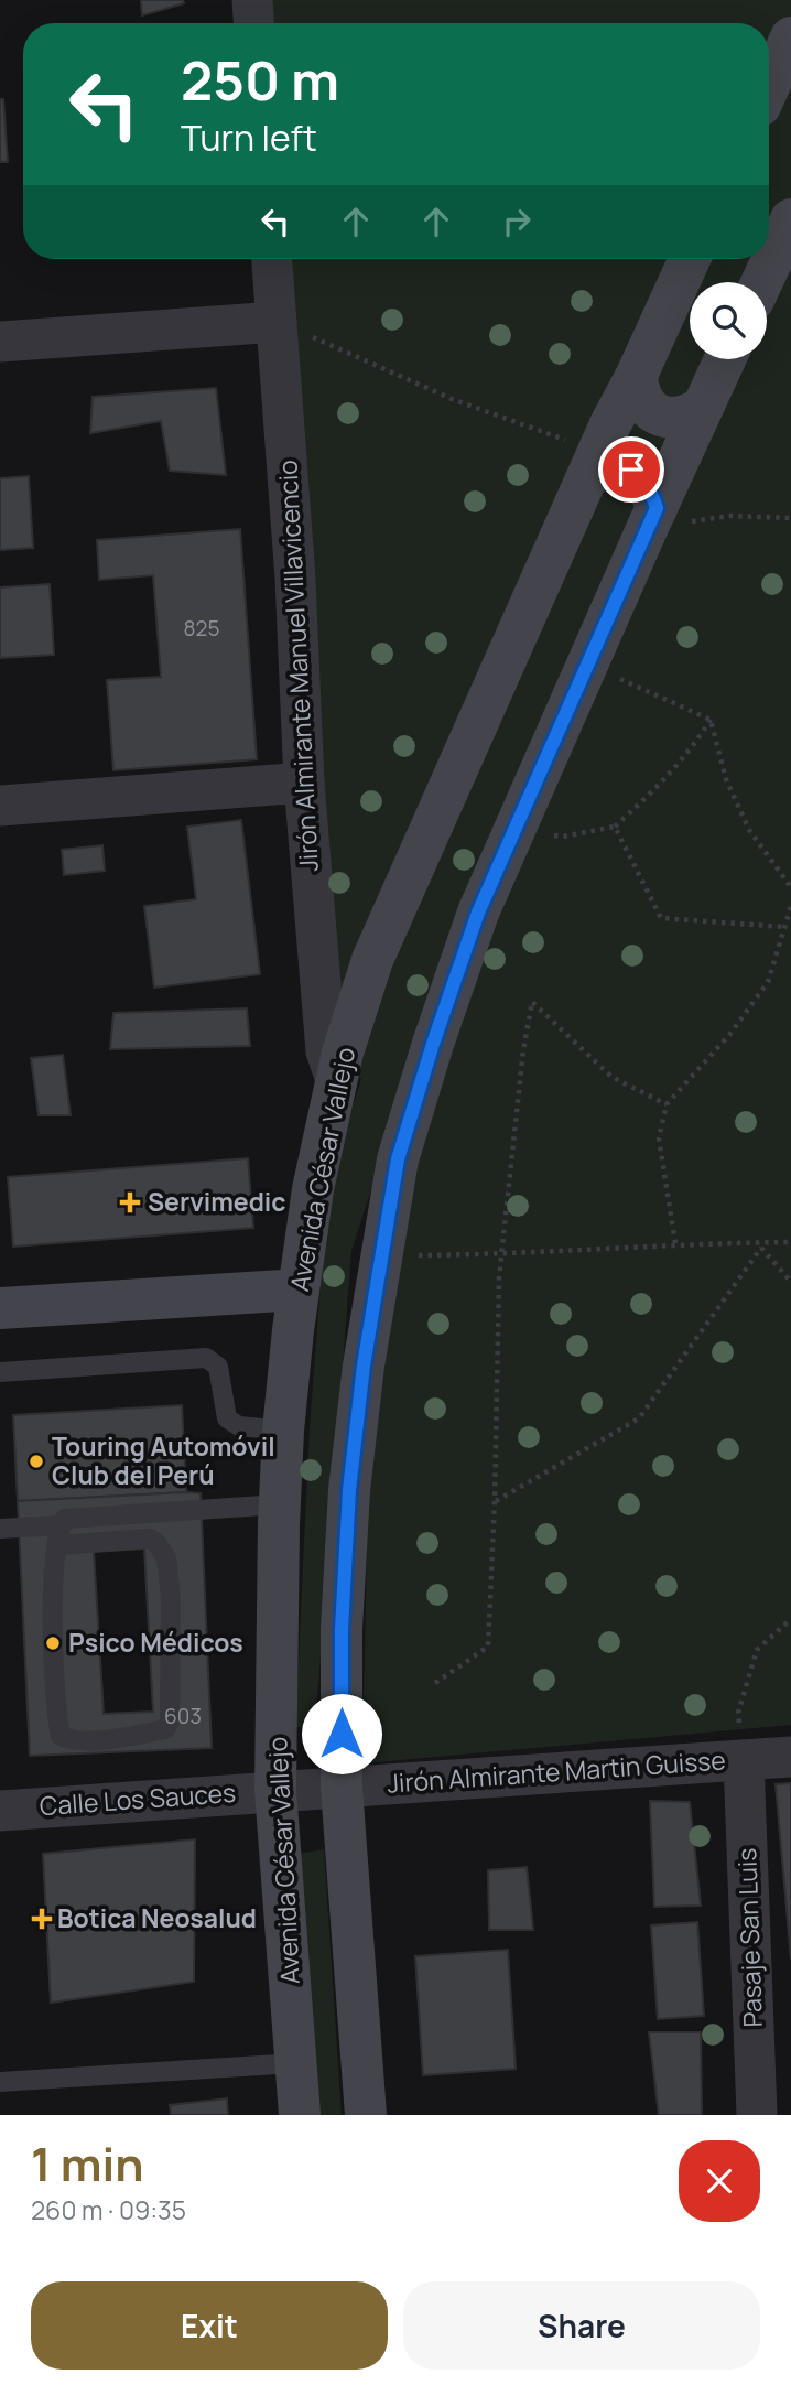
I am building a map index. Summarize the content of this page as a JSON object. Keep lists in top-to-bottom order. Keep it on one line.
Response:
{"streets":{"main road":["Avenida César Vallejo"],"street":["Jirón Almirante Manuel Villavicencio","Jirón Almirante Martin Guisse","Calle Los Sauces","Pasaje San Luis"]},"crossings":[["Jirón Almirante Manuel Villavicencio","Avenida César Vallejo"],["Avenida César Vallejo","Jirón Almirante Martin Guisse"],["Avenida César Vallejo","Calle Los Sauces"],["Jirón Almirante Martin Guisse","Calle Los Sauces"],["Jirón Almirante Martin Guisse","Pasaje San Luis"]],"places":{"health":["Servimedic","Botica Neosalud"],"other":["Touring Automóvil Club del Perú","Psico Médicos"]},"house_numbers":["825","603"],"page":{"turn":["250 m","Turn left"],"heading":["1 min","260 m · 09:35"],"buttons":["Exit","Share"]}}
